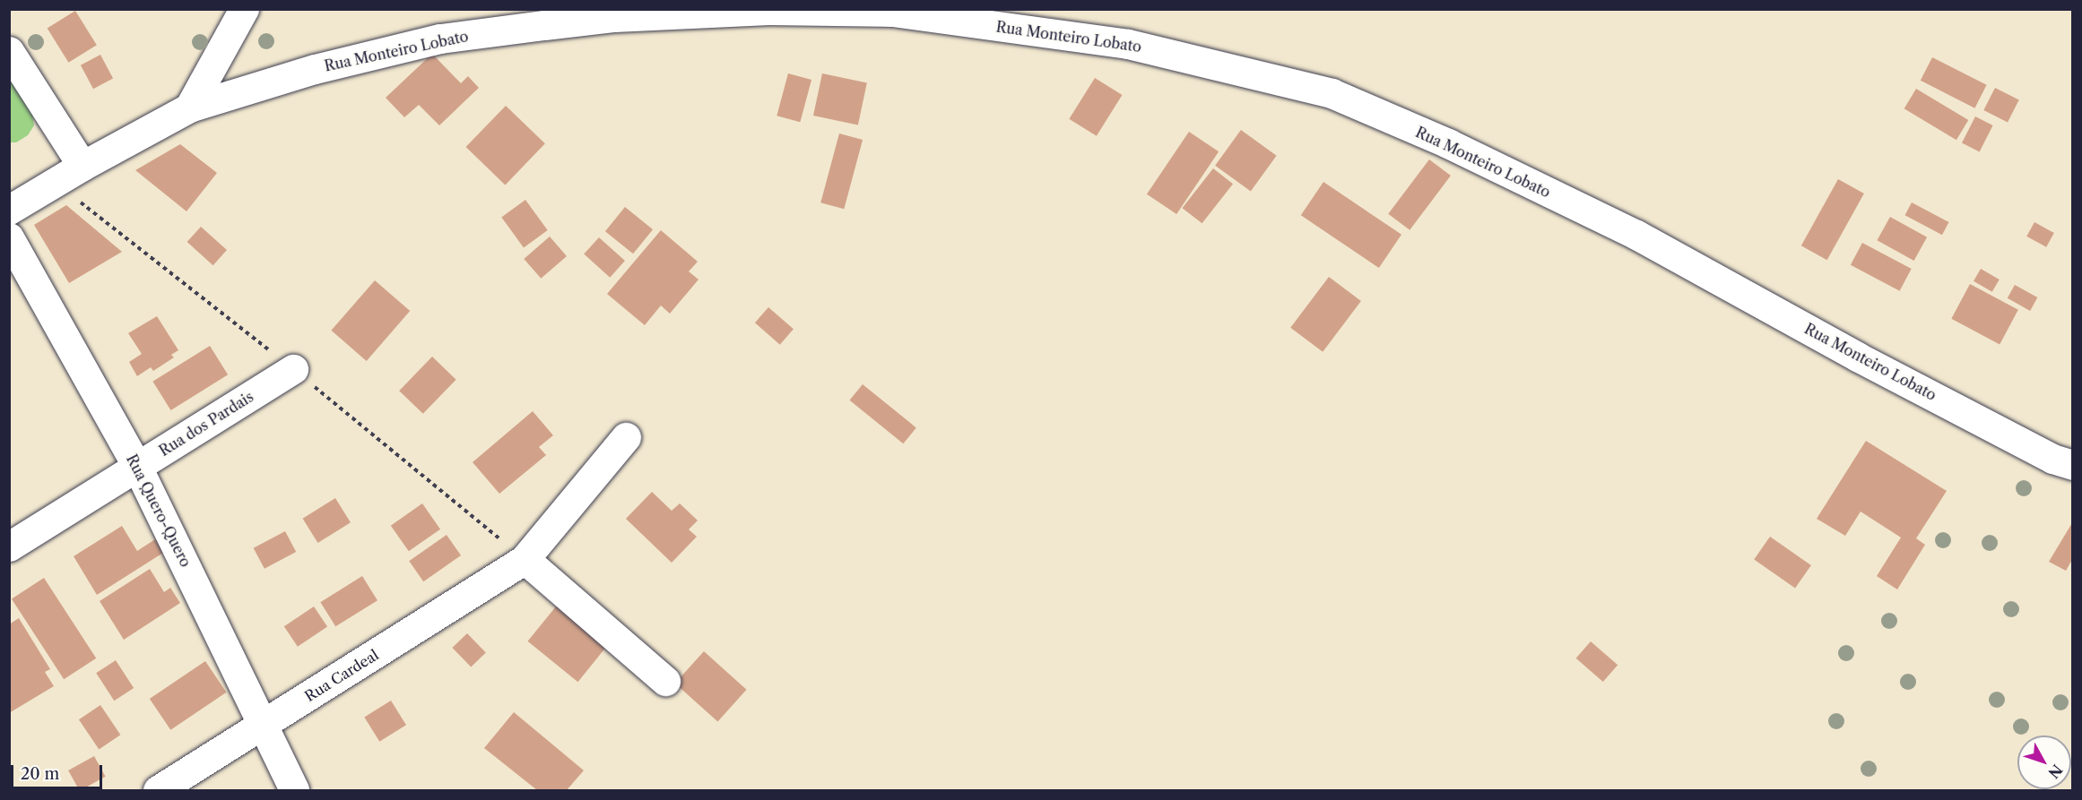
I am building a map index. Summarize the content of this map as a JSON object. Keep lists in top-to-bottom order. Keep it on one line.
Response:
{"streets":{"street":["Rua Monteiro Lobato","Rua dos Pardais","Rua Quero-Quero","Rua Cardeal"]},"crossings":[["Rua dos Pardais","Rua Quero-Quero"],["Rua Quero-Quero","Rua Cardeal"]],"scale_bar":"20 m","north":"bottom right"}
